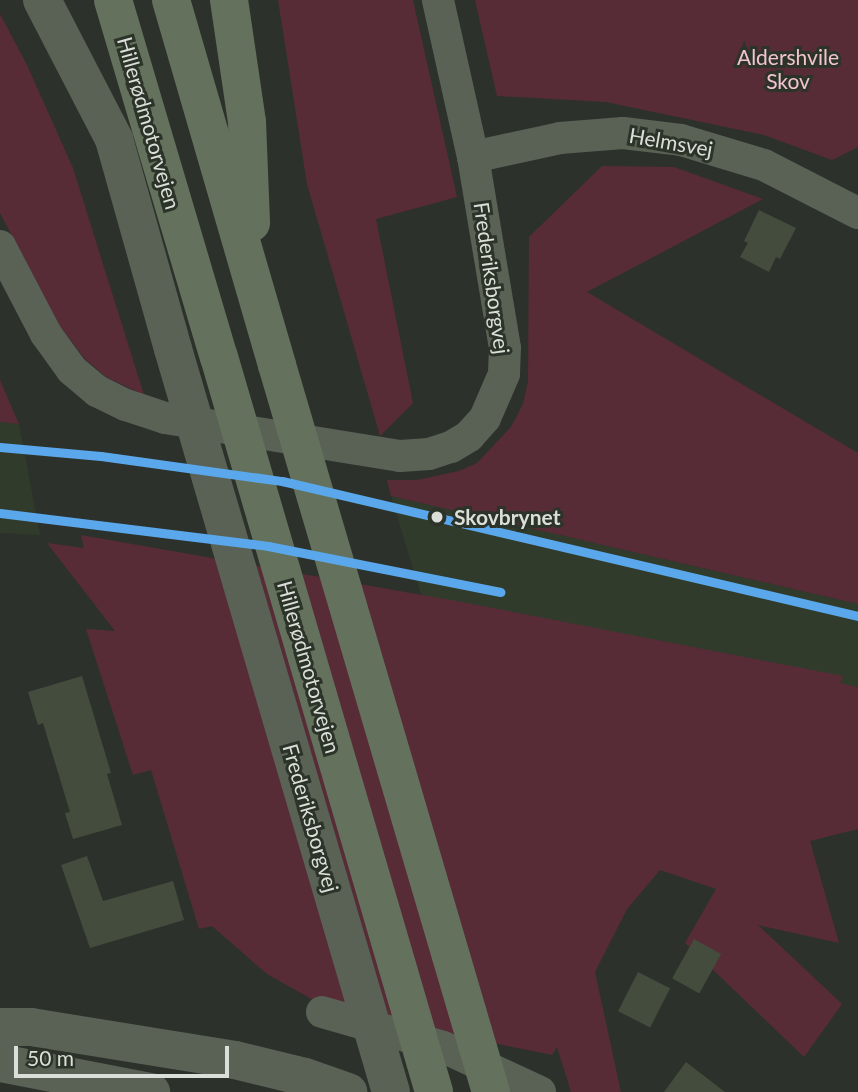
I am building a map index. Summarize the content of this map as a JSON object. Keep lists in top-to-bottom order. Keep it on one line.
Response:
{"streets":{"highway":["Hillerødmotorvejen"],"street":["Helmsvej","Frederiksborgvej"]},"crossings":[["Helmsvej","Frederiksborgvej"]],"parks":["Aldershvile Skov"],"places":["Skovbrynet"],"scale_bar":"50 m"}
